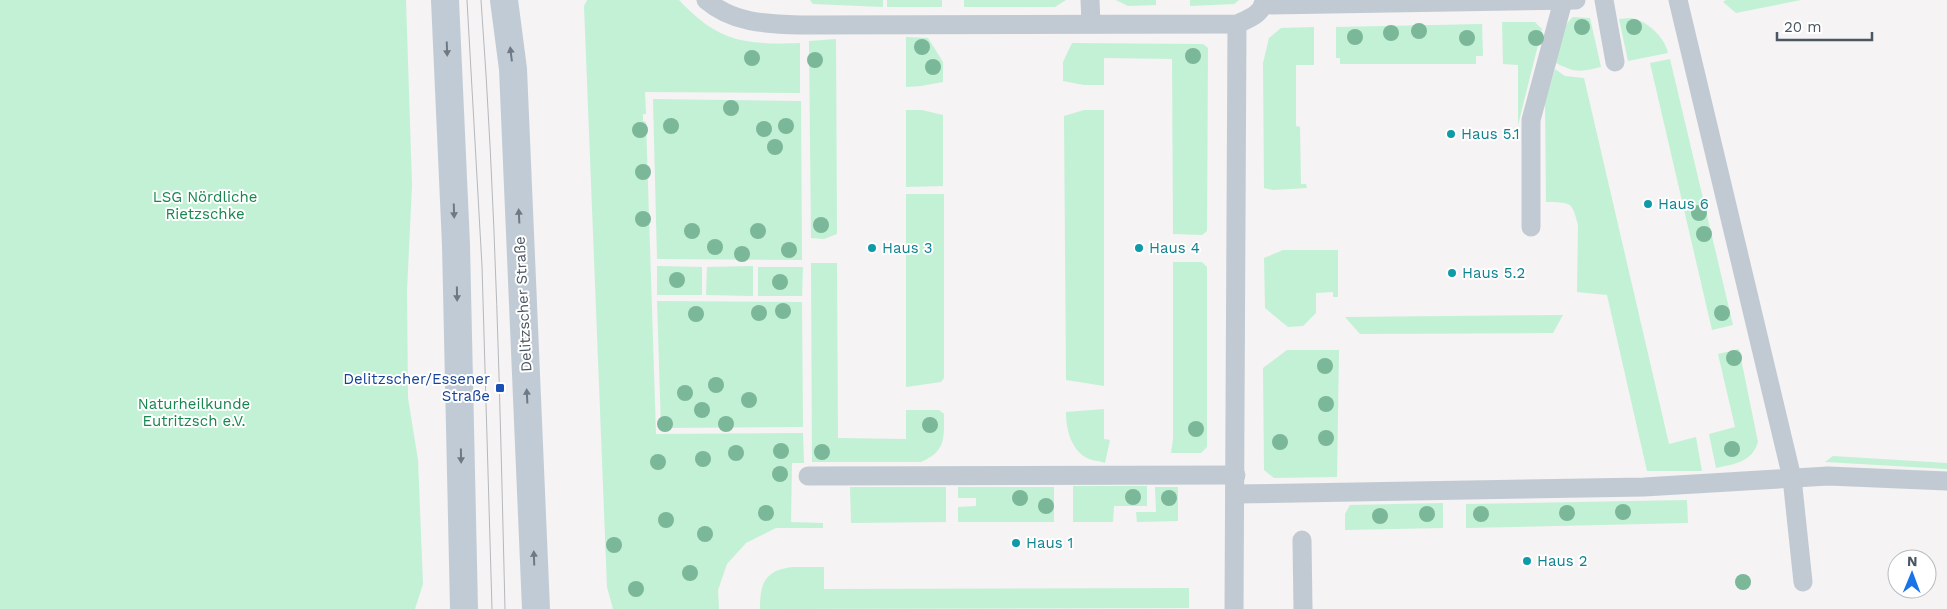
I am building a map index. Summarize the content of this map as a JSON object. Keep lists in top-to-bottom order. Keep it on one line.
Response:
{"streets":{"main road":["Delitzscher Straße"]},"parks":["LSG Nördliche Rietzschke","Naturheilkunde Eutritzsch e.V."],"places":{"other":["Haus 5.1","Haus 6","Haus 3","Haus 4","Haus 5.2","Haus 1","Haus 2"],"transit":["Delitzscher/Essener Straße"]},"scale_bar":"20 m","north":"top"}
